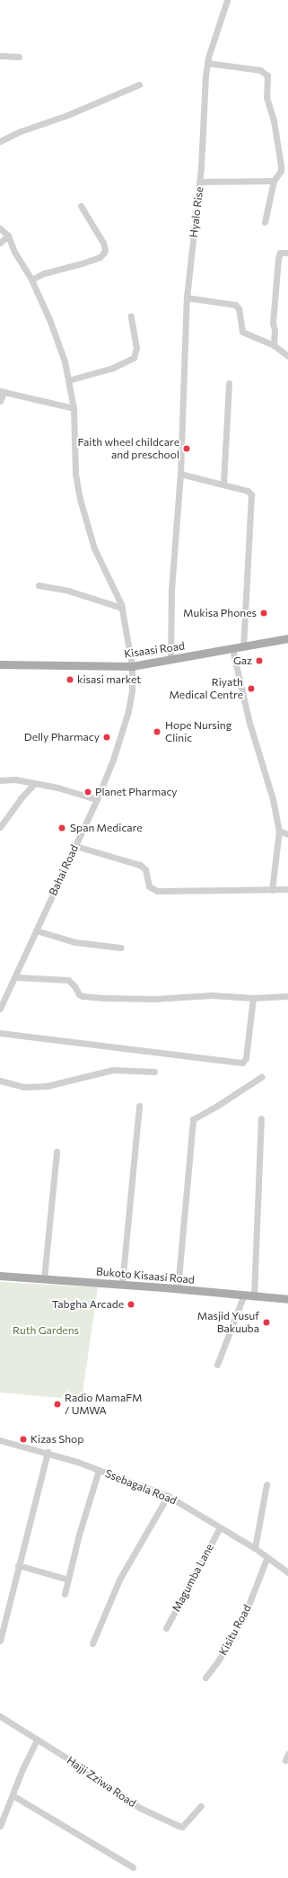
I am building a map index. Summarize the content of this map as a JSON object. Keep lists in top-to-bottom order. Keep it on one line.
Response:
{"streets":{"main road":["Kisaasi Road","Bukoto Kisaasi Road"],"street":["Hyalo Rise","Bahai Road","Ssebagala Road","Magumba Lane","Kisitu Road","Hajji Zziwa Road"]},"crossings":[["Hyalo Rise","Kisaasi Road"],["Kisaasi Road","Bahai Road"],["Ssebagala Road","Magumba Lane"],["Ssebagala Road","Kisitu Road"]],"parks":["Ruth Gardens"],"places":["Faith wheel childcare and preschool","Mukisa Phones","Gaz","kisasi market","Riyath Medical Centre","Hope Nursing Clinic","Delly Pharmacy","Planet Pharmacy","Span Medicare","Tabgha Arcade","Masjid Yusuf Bakuuba","Radio MamaFM / UMWA","Kizas Shop"]}
